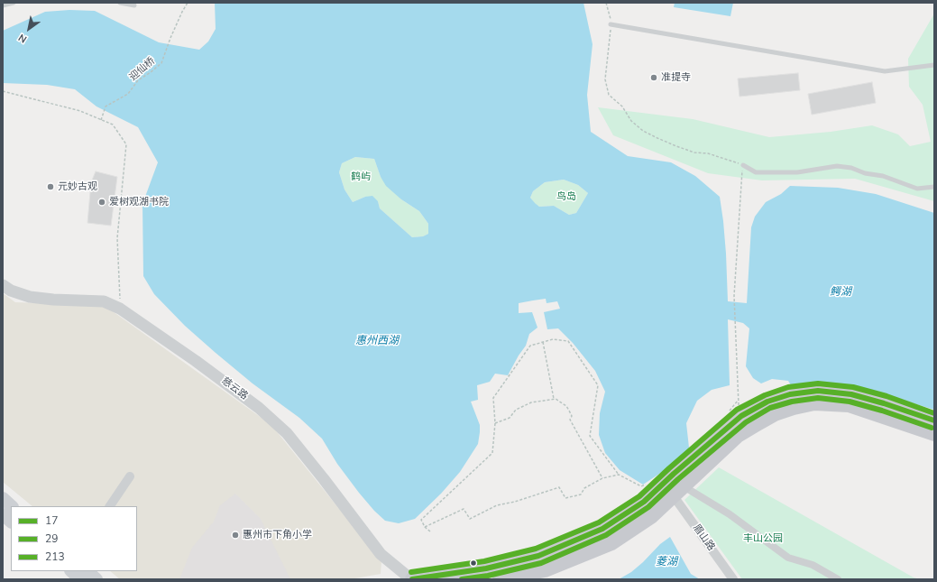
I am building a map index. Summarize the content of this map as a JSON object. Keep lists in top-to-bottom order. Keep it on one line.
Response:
{"streets":{"street":["慈云路","眉山路"],"path":["迎仙桥"]},"water":["鳄湖","惠州西湖","菱湖"],"parks":["鹤屿","鸟岛","丰山公园"],"places":["准提寺","元妙古观","爱树观湖书院","惠州市下角小学"],"lines":["transit line 213","transit line 17","transit line 29"],"legend":["17","29","213"],"north":"bottom left"}
